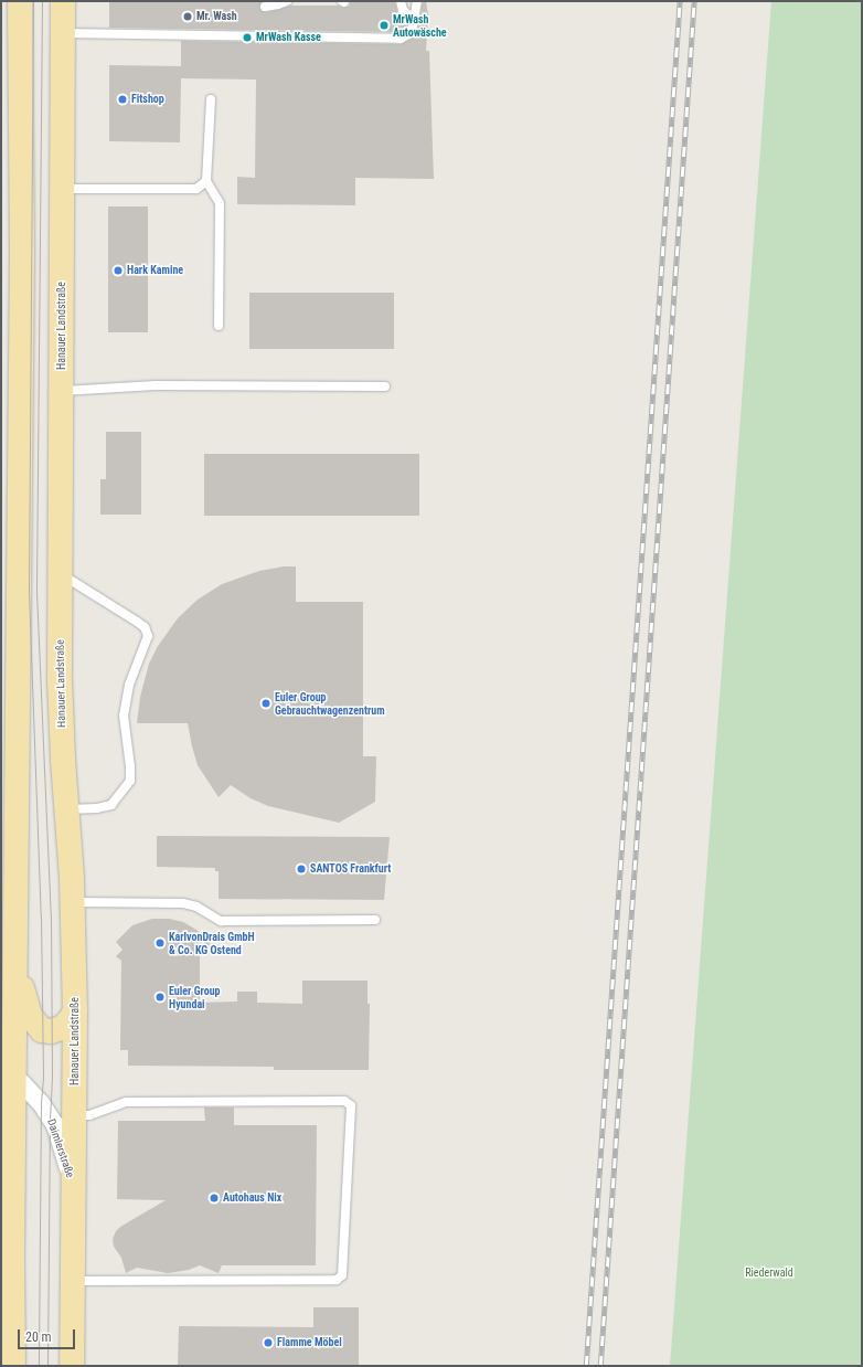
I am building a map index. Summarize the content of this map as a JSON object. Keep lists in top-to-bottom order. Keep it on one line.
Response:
{"streets":{"main road":["Hanauer Landstraße"],"street":["Daimlerstraße"]},"crossings":[["Hanauer Landstraße","Daimlerstraße"]],"parks":["Riederwald"],"places":["Mr. Wash","MrWash Autowäsche","MrWash Kasse","Fitshop","Hark Kamine","Euler Group Gebrauchtwagenzentrum","SANTOS Frankfurt","KarlvonDrais GmbH & Co. KG Ostend","Euler Group Hyundai","Autohaus Nix","Flamme Möbel"],"scale_bar":"20 m"}
